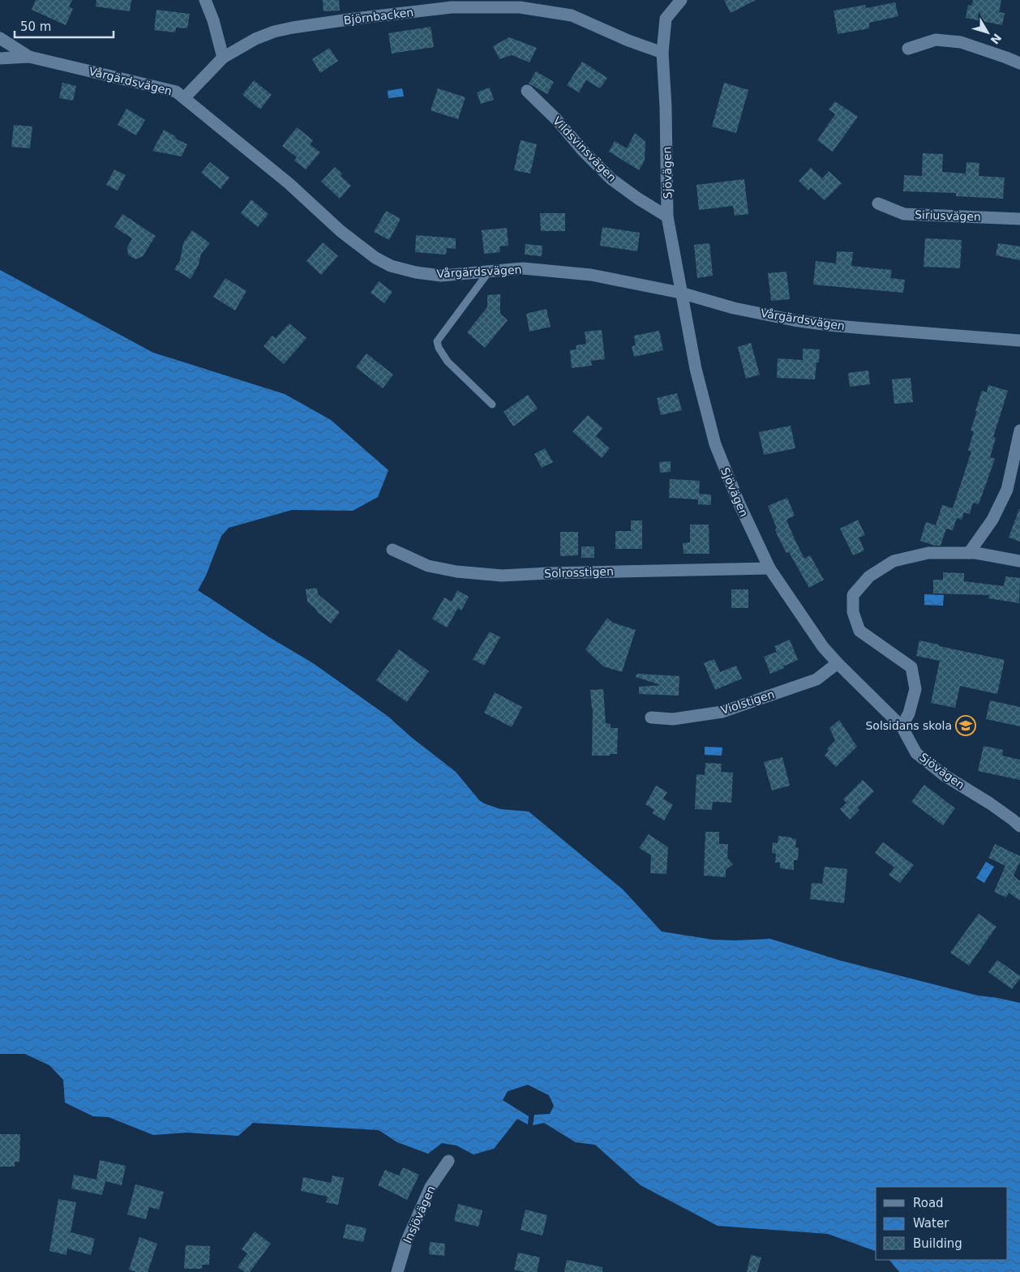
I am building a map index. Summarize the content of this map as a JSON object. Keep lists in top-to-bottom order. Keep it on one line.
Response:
{"streets":{"street":["Björnbacken","Vårgärdsvägen","Vildsvinsvägen","Sjövägen","Siriusvägen","Solrosstigen","Violstigen","Insjövägen"]},"crossings":[["Björnbacken","Vårgärdsvägen"],["Björnbacken","Sjövägen"],["Vårgärdsvägen","Sjövägen"],["Vildsvinsvägen","Sjövägen"],["Sjövägen","Solrosstigen"],["Sjövägen","Violstigen"]],"places":{"school or university":["Solsidans skola"]},"legend":["Road","Water","Building"],"scale_bar":"50 m","north":"bottom right"}
